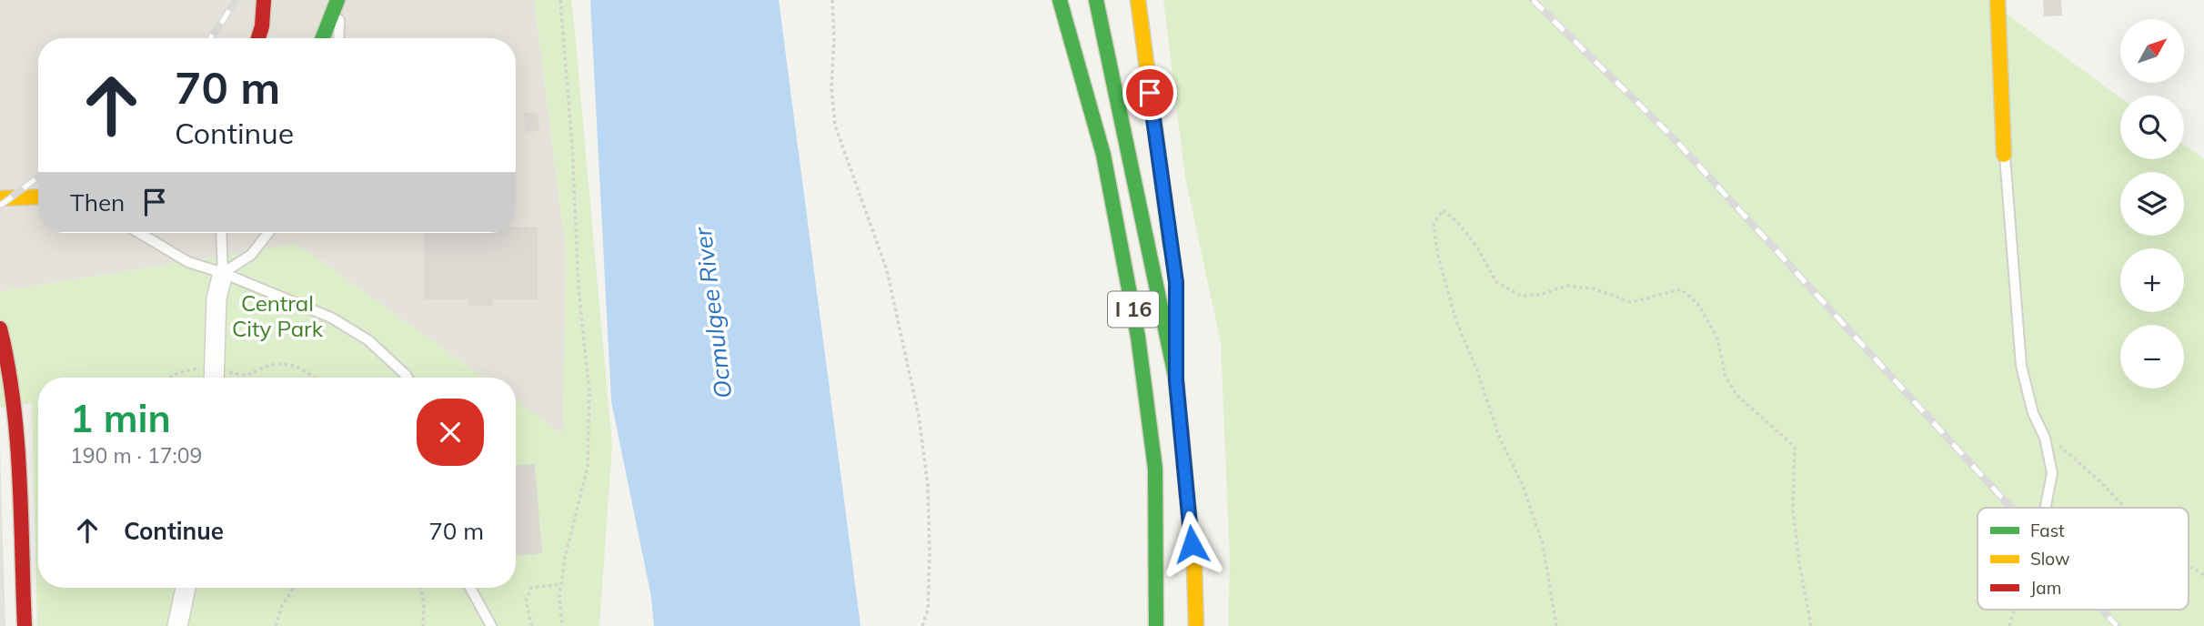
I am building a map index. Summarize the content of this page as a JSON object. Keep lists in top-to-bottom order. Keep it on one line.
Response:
{"streets":{"main road":["I 16"]},"water":["Ocmulgee River"],"parks":["Central City Park"],"legend":["Fast","Slow","Jam"],"north":"top right","page":{"map_buttons":["+","−"],"turn":["70 m","Continue"],"then":"Then","heading":["1 min","190 m · 17:09"],"list":[{"name":"Continue","value":"70 m"}]}}
